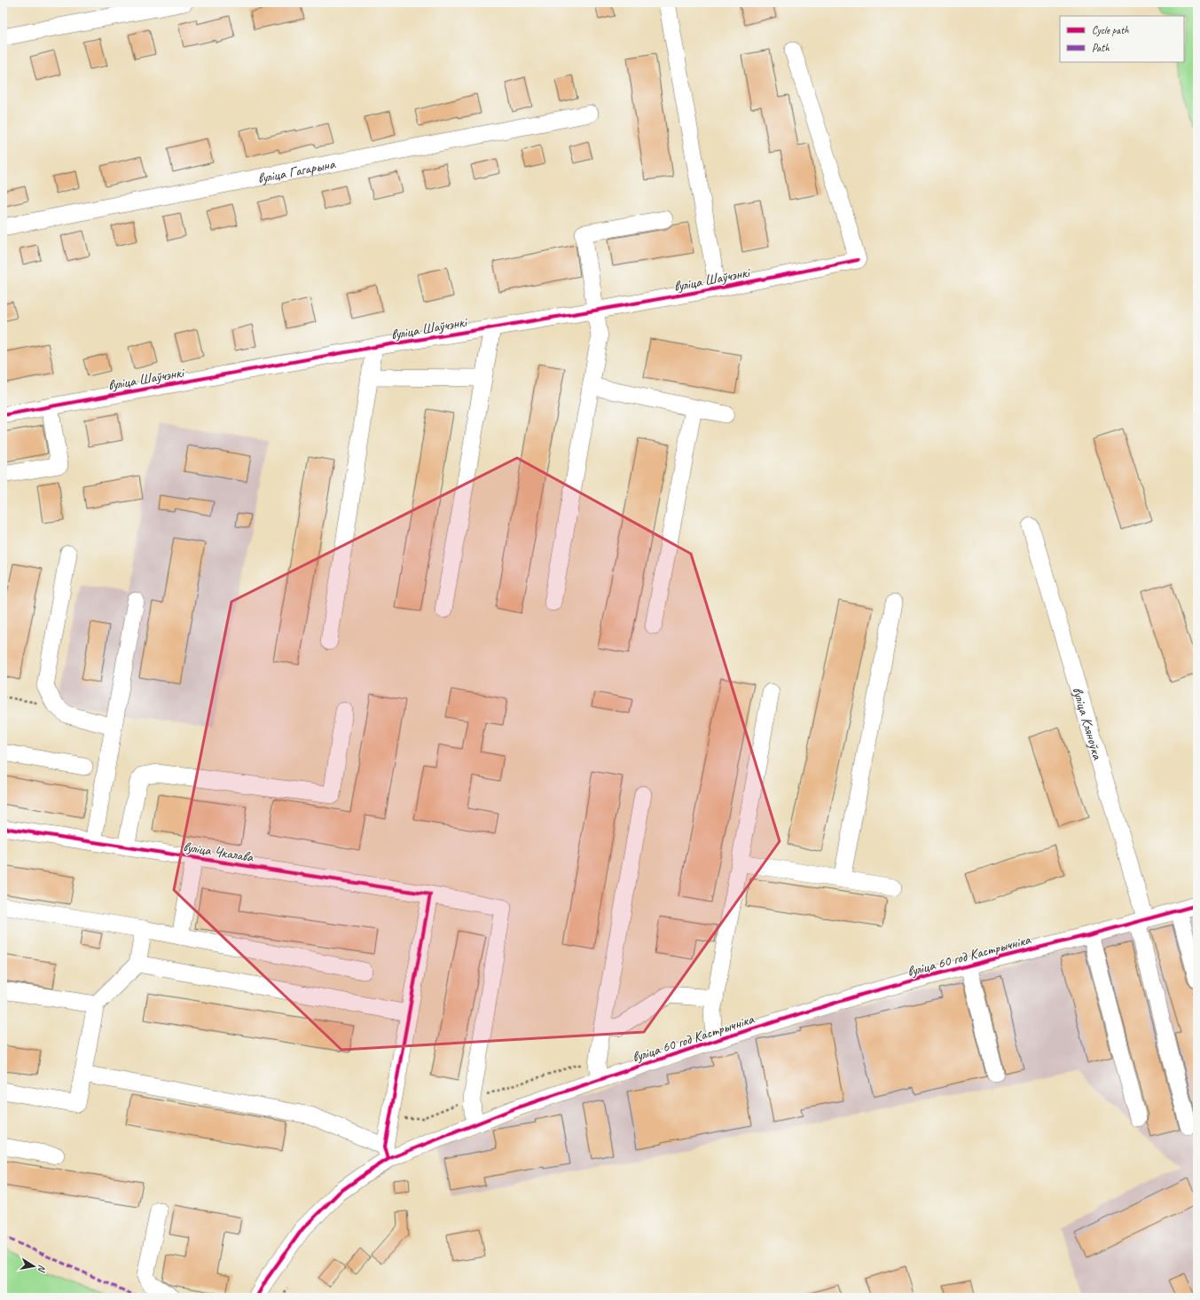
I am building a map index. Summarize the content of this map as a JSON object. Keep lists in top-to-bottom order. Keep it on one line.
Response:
{"streets":{"street":["вуліца Гагарына","вуліца Шаўчэнкі","вуліца Кляноўка","вуліца Чкалава","вуліца 60 год Кастрычніка"]},"crossings":[["вуліца Кляноўка","вуліца 60 год Кастрычніка"],["вуліца Чкалава","вуліца 60 год Кастрычніка"]],"legend":["Cycle path","Path"],"north":"right"}
